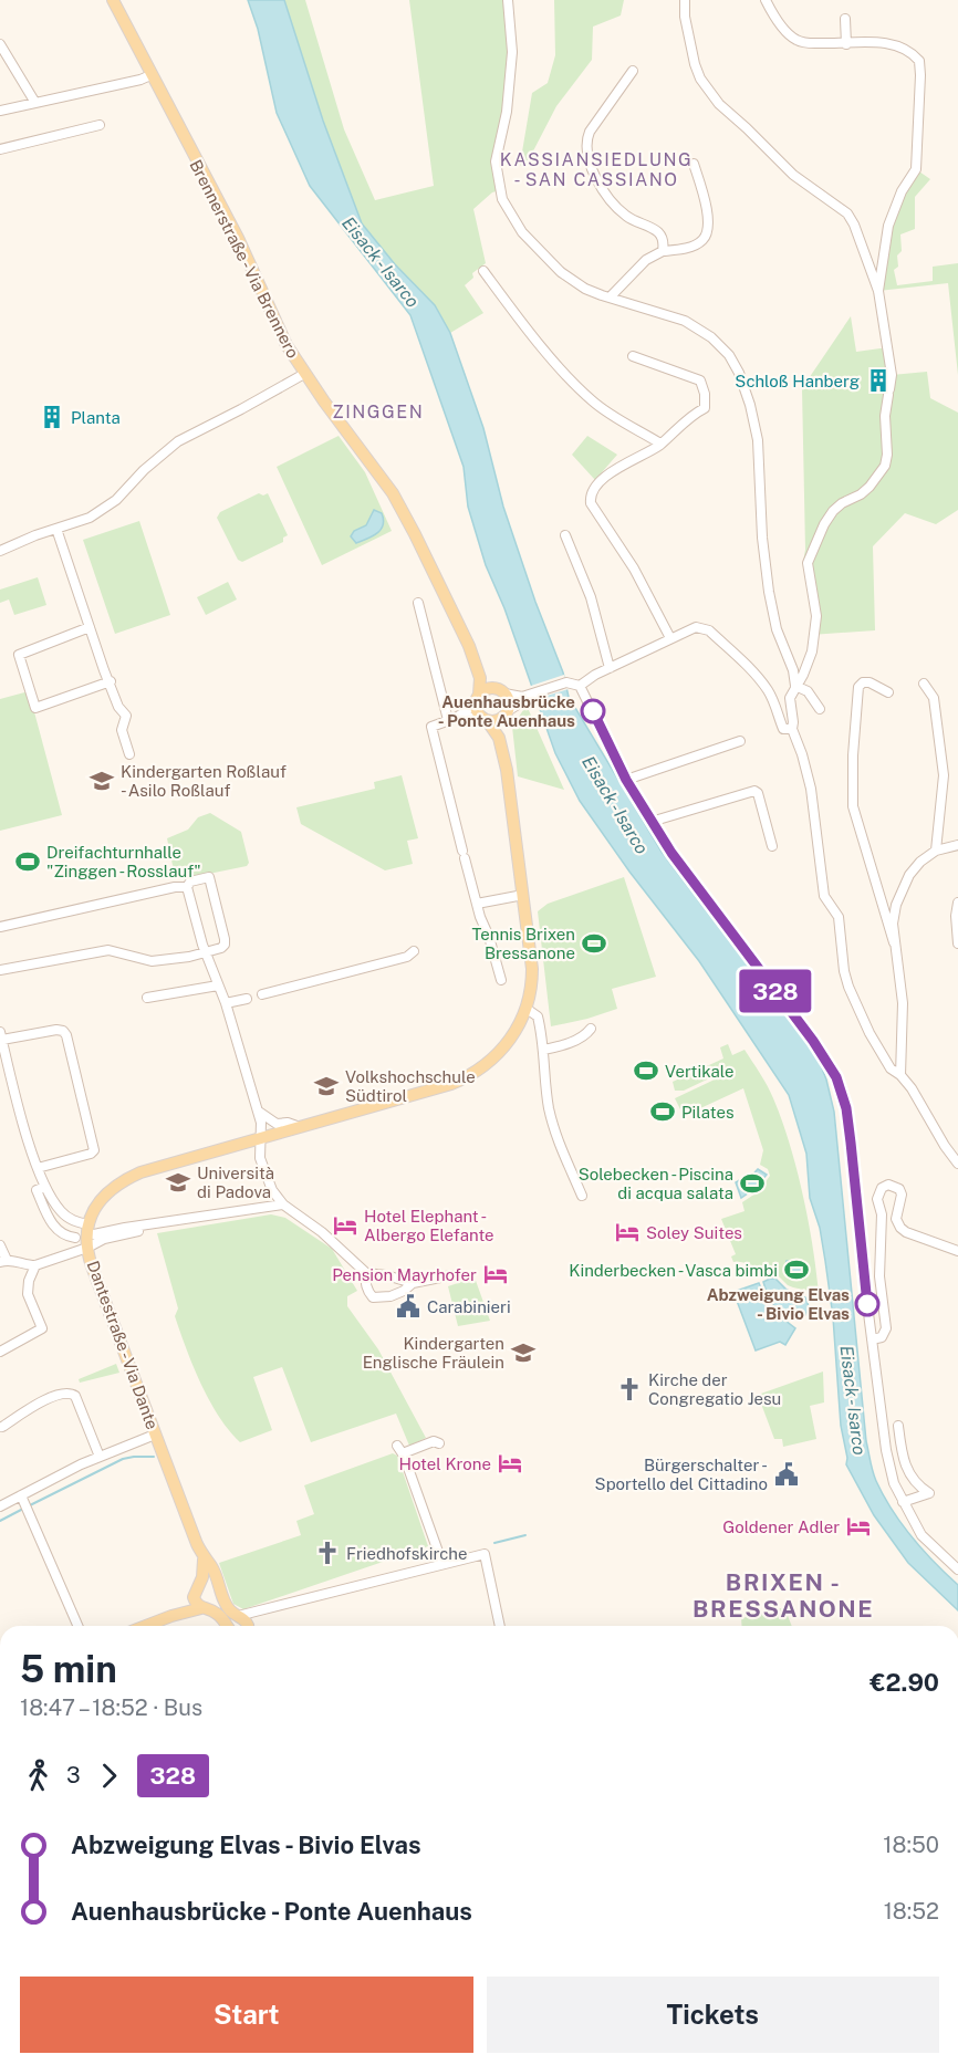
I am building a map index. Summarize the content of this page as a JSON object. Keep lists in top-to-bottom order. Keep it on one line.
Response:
{"streets":{"main road":["Brennerstraße - Via Brennero","Dantestraße - Via Dante"]},"districts":["KASSIANSIEDLUNG - SAN CASSIANO","ZINGGEN","BRIXEN - BRESSANONE"],"water":["Eisack - Isarco"],"places":{"building":["Schloß Hanberg","Planta"],"other":["Auenhausbrücke - Ponte Auenhaus","Abzweigung Elvas - Bivio Elvas"],"school or university":["Kindergarten Roßlauf - Asilo Roßlauf","Volkshochschule Südtirol","Università di Padova","Kindergarten Englische Fräulein"],"sports":["Dreifachturnhalle \"Zinggen - Rosslauf\"","Tennis Brixen Bressanone","Vertikale","Pilates","Solebecken - Piscina di acqua salata","Kinderbecken - Vasca bimbi"],"hotel":["Hotel Elephant - Albergo Elefante","Soley Suites","Pension Mayrhofer","Hotel Krone","Goldener Adler"],"public building":["Carabinieri","Bürgerschalter - Sportello del Cittadino"],"church":["Kirche der Congregatio Jesu","Friedhofskirche"]},"lines":["bus line 328"],"page":{"on_map":"328","heading":["5 min","18:47 – 18:52 · Bus","€2.90"],"legs":["3","328"],"list":[{"name":"Abzweigung Elvas - Bivio Elvas","value":"18:50"},{"name":"Auenhausbrücke - Ponte Auenhaus","value":"18:52"}],"buttons":["Start","Tickets"]}}
